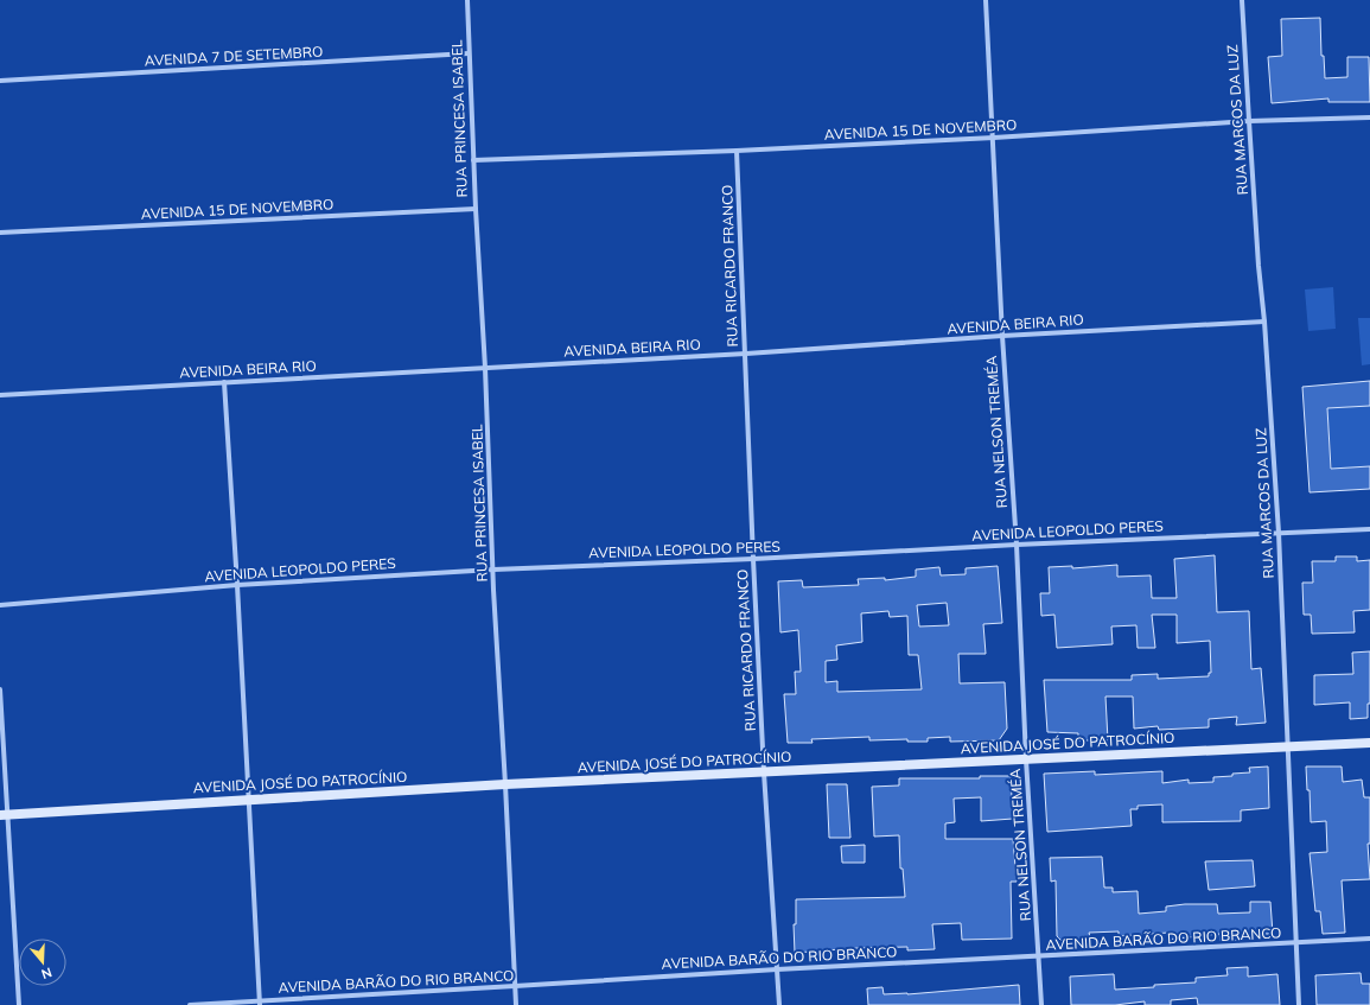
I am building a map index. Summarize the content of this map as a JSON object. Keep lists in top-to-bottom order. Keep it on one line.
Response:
{"streets":{"street":["AVENIDA 7 DE SETEMBRO","RUA PRINCESA ISABEL","RUA MARCOS DA LUZ","AVENIDA 15 DE NOVEMBRO","RUA RICARDO FRANCO","AVENIDA BEIRA RIO","RUA NELSON TREMÉA","AVENIDA LEOPOLDO PERES","AVENIDA JOSÉ DO PATROCÍNIO","AVENIDA BARÃO DO RIO BRANCO"]},"crossings":[["AVENIDA 7 DE SETEMBRO","RUA PRINCESA ISABEL"],["RUA PRINCESA ISABEL","AVENIDA 15 DE NOVEMBRO"],["RUA PRINCESA ISABEL","AVENIDA BEIRA RIO"],["RUA PRINCESA ISABEL","AVENIDA LEOPOLDO PERES"],["RUA PRINCESA ISABEL","AVENIDA JOSÉ DO PATROCÍNIO"],["RUA PRINCESA ISABEL","AVENIDA BARÃO DO RIO BRANCO"],["RUA MARCOS DA LUZ","AVENIDA 15 DE NOVEMBRO"],["RUA MARCOS DA LUZ","AVENIDA BEIRA RIO"],["RUA MARCOS DA LUZ","AVENIDA LEOPOLDO PERES"],["RUA MARCOS DA LUZ","AVENIDA JOSÉ DO PATROCÍNIO"],["RUA MARCOS DA LUZ","AVENIDA BARÃO DO RIO BRANCO"],["AVENIDA 15 DE NOVEMBRO","RUA RICARDO FRANCO"],["AVENIDA 15 DE NOVEMBRO","RUA NELSON TREMÉA"],["RUA RICARDO FRANCO","AVENIDA BEIRA RIO"],["RUA RICARDO FRANCO","AVENIDA LEOPOLDO PERES"],["RUA RICARDO FRANCO","AVENIDA JOSÉ DO PATROCÍNIO"],["RUA RICARDO FRANCO","AVENIDA BARÃO DO RIO BRANCO"],["AVENIDA BEIRA RIO","RUA NELSON TREMÉA"],["RUA NELSON TREMÉA","AVENIDA LEOPOLDO PERES"],["RUA NELSON TREMÉA","AVENIDA JOSÉ DO PATROCÍNIO"],["RUA NELSON TREMÉA","AVENIDA BARÃO DO RIO BRANCO"]],"north":"bottom"}
